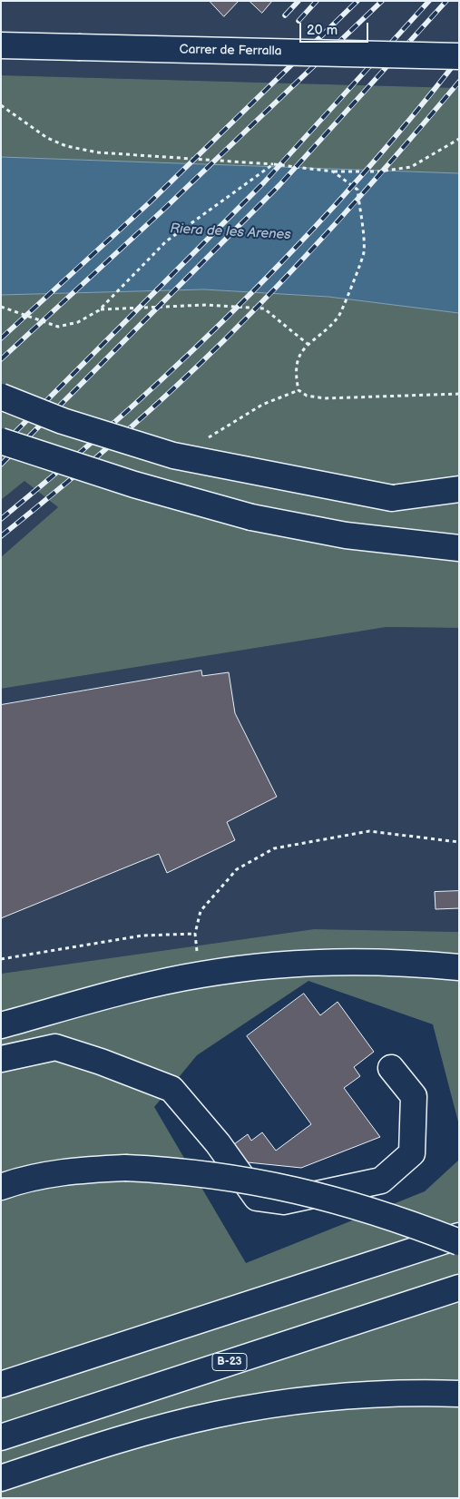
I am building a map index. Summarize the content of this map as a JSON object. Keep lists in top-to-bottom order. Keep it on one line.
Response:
{"streets":{"main road":["Carrer de Ferralla","B-23"]},"water":["Riera de les Arenes"],"scale_bar":"20 m"}
